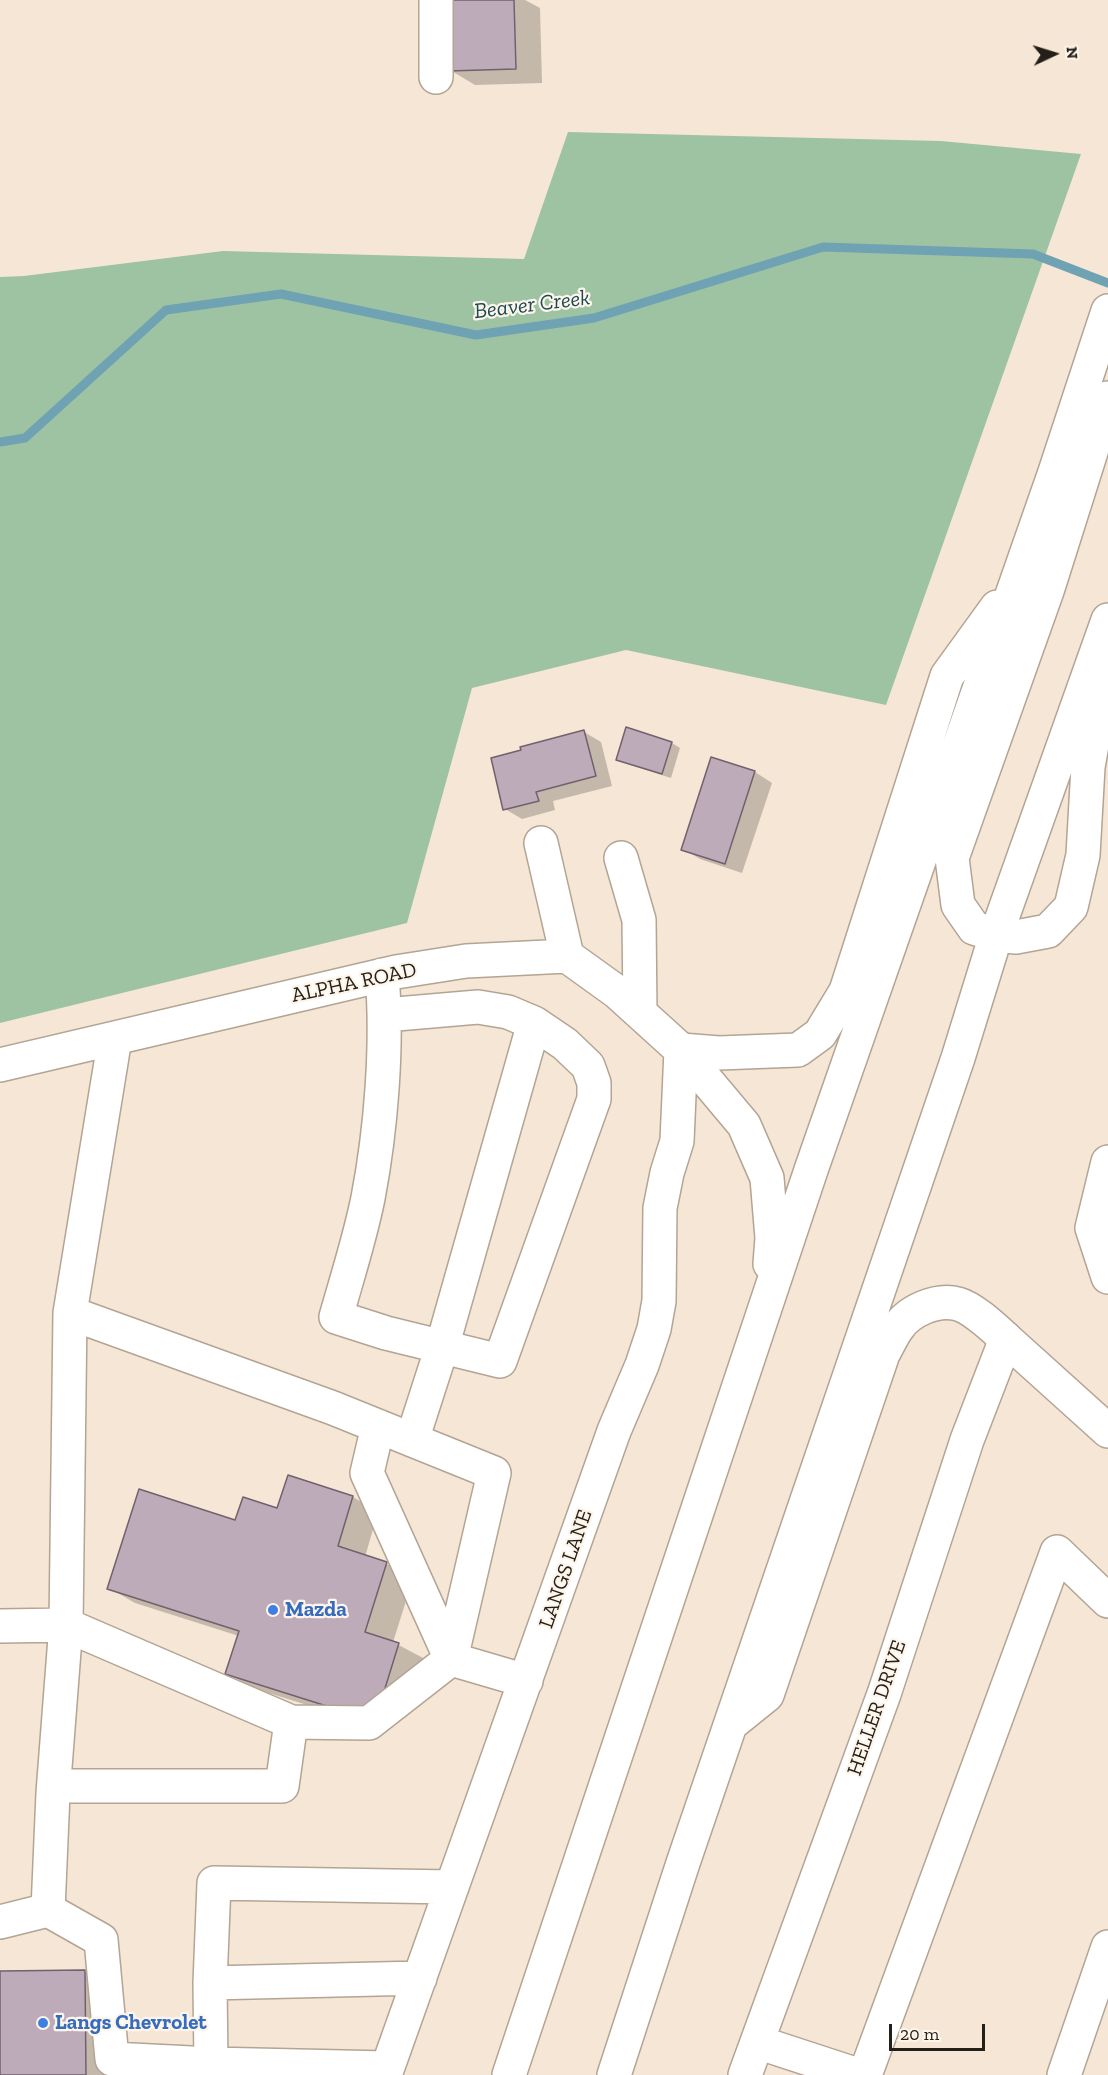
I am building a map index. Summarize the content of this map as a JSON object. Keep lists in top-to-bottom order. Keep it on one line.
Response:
{"streets":{"main road":["ALPHA ROAD","LANGS LANE","HELLER DRIVE"]},"water":["Beaver Creek"],"places":["Mazda","Langs Chevrolet"],"scale_bar":"20 m","north":"right"}
